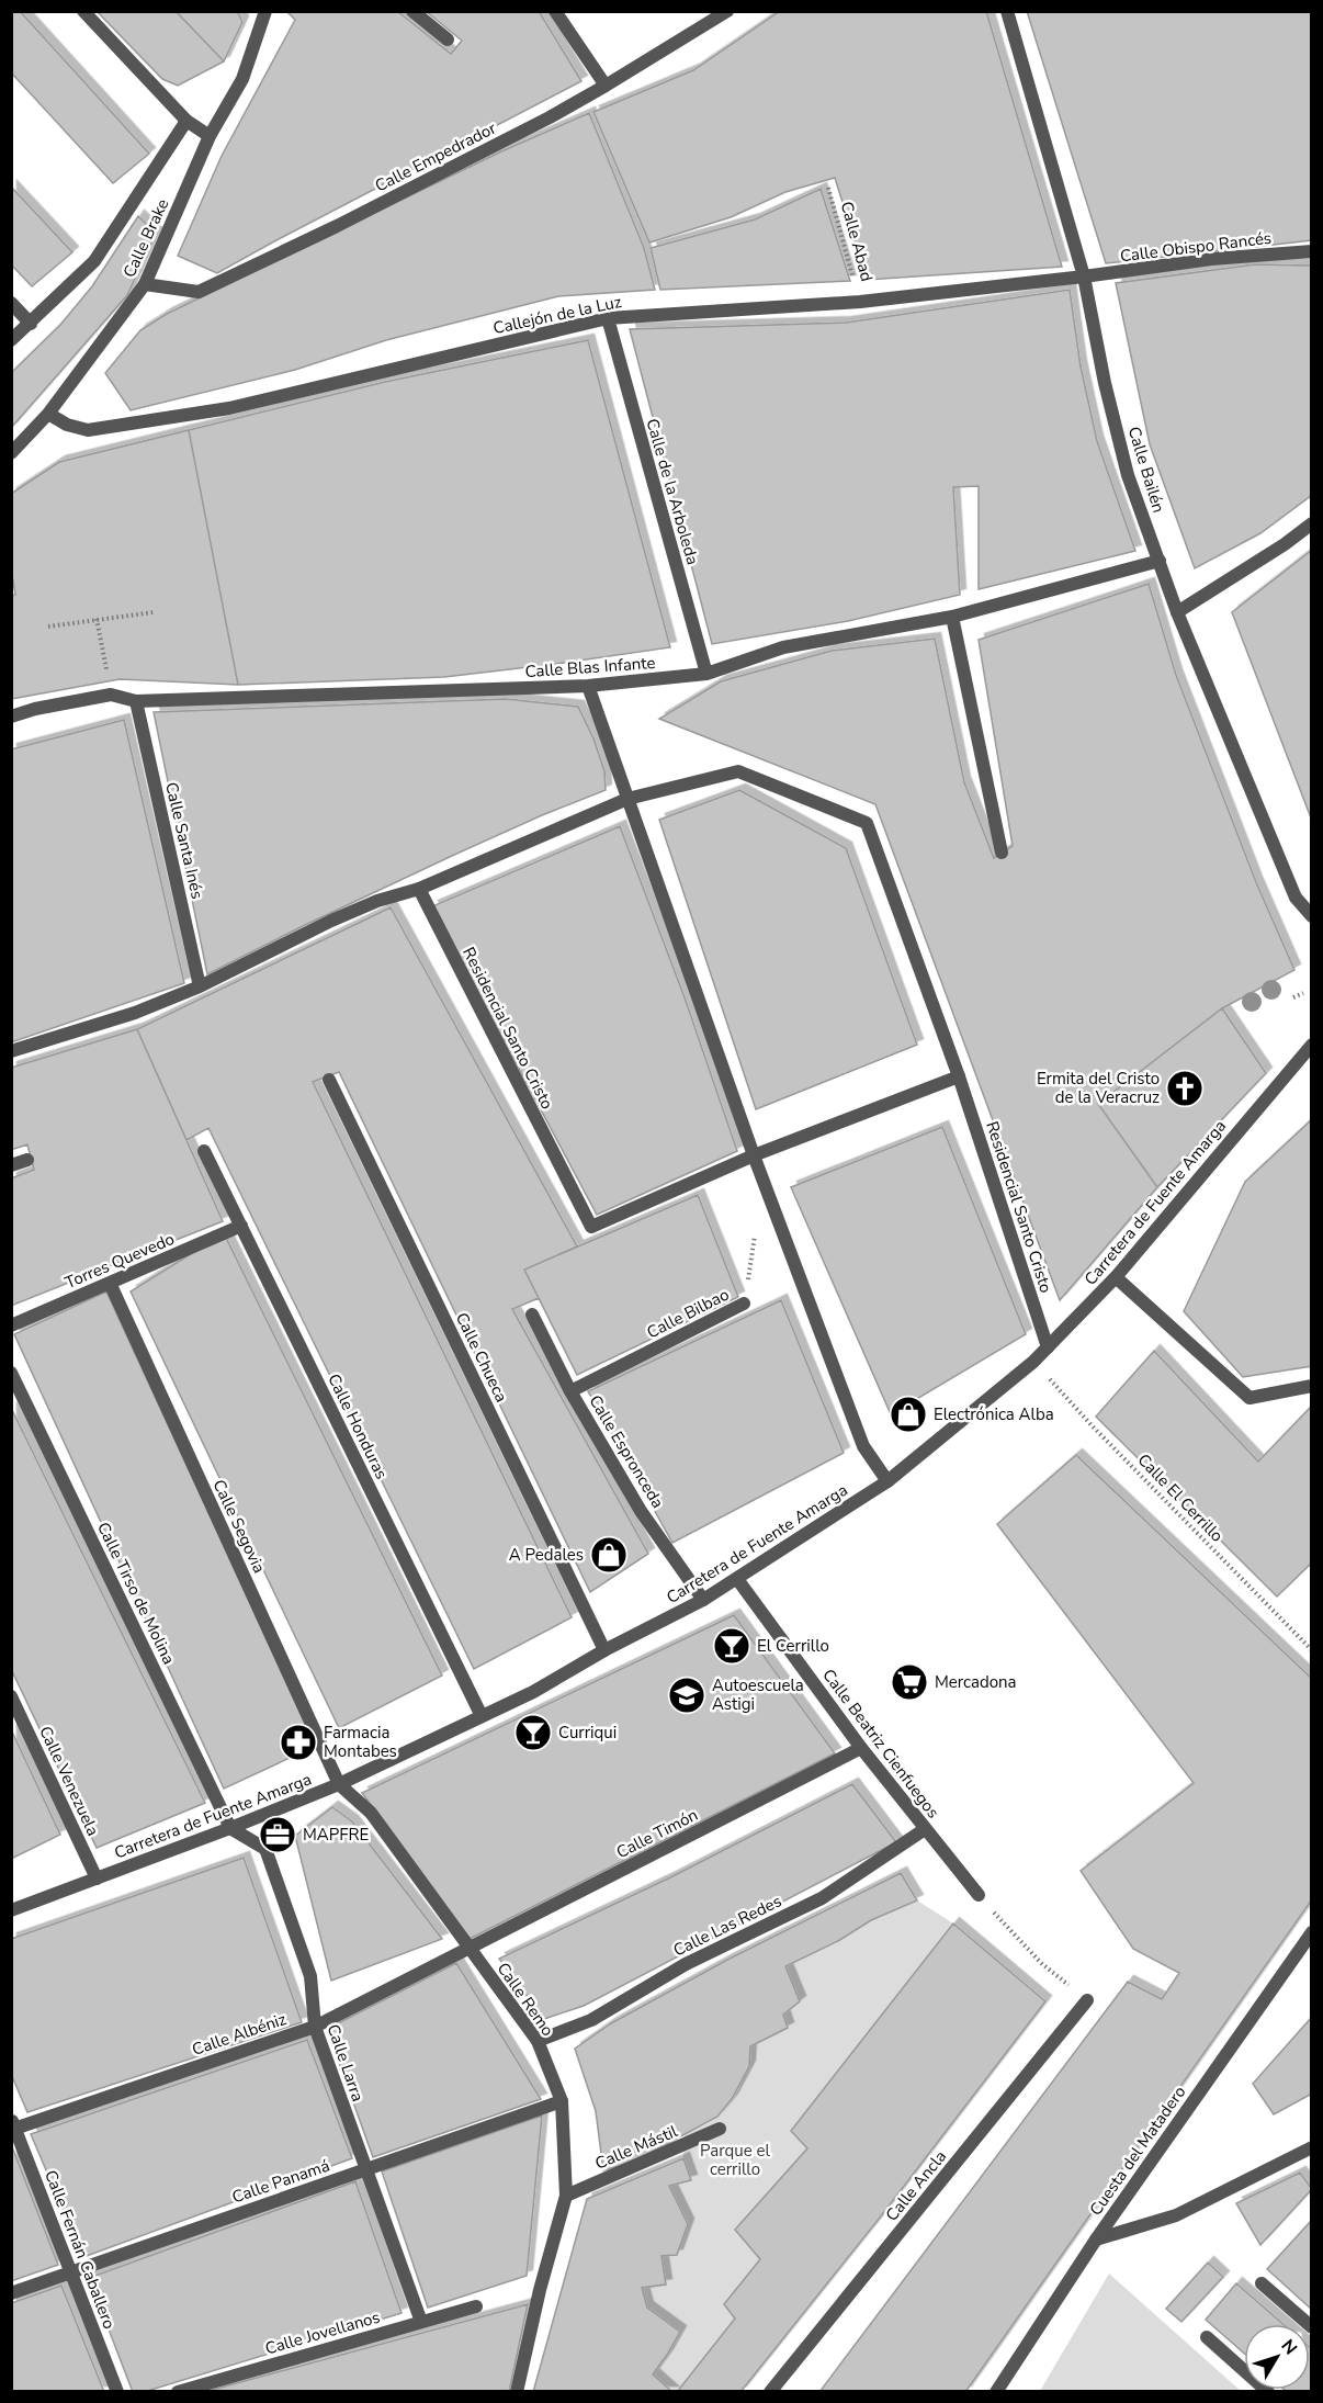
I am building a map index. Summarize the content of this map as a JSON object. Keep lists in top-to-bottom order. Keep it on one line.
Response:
{"streets":{"street":["Calle Empedrador","Calle Brake","Calle Obispo Rancés","Callejón de la Luz","Calle Bailén","Calle de la Arboleda","Calle Blas Infante","Calle Santa Inés","Residencial Santo Cristo","Carretera de Fuente Amarga","Torres Quevedo","Calle Bilbao","Calle Chueca","Calle Honduras","Calle Espronceda","Calle Segovia","Calle Tirso de Molina","Calle Beatriz Cienfuegos","Calle Venezuela","Calle Timón","Calle Las Redes","Calle Remo","Calle Albéniz","Calle Larra","Calle Mástil","Cuesta del Matadero","Calle Panamá","Calle Ancla","Calle Fernán Caballero","Calle Jovellanos"],"path":["Calle Abad","Calle El Cerrillo"]},"crossings":[["Calle Empedrador","Calle Brake"],["Calle Brake","Callejón de la Luz"],["Calle Abad","Callejón de la Luz"],["Calle Obispo Rancés","Callejón de la Luz"],["Calle Obispo Rancés","Calle Bailén"],["Callejón de la Luz","Calle Bailén"],["Callejón de la Luz","Calle de la Arboleda"],["Calle Bailén","Calle Blas Infante"],["Calle de la Arboleda","Calle Blas Infante"],["Calle Blas Infante","Calle Santa Inés"],["Residencial Santo Cristo","Carretera de Fuente Amarga"],["Carretera de Fuente Amarga","Calle Chueca"],["Carretera de Fuente Amarga","Calle Honduras"],["Carretera de Fuente Amarga","Calle Espronceda"],["Carretera de Fuente Amarga","Calle El Cerrillo"],["Carretera de Fuente Amarga","Calle Segovia"],["Carretera de Fuente Amarga","Calle Tirso de Molina"],["Carretera de Fuente Amarga","Calle Beatriz Cienfuegos"],["Carretera de Fuente Amarga","Calle Venezuela"],["Carretera de Fuente Amarga","Calle Remo"],["Carretera de Fuente Amarga","Calle Larra"],["Torres Quevedo","Calle Honduras"],["Torres Quevedo","Calle Segovia"],["Calle Bilbao","Calle Espronceda"],["Calle Segovia","Calle Remo"],["Calle Tirso de Molina","Calle Larra"],["Calle Beatriz Cienfuegos","Calle Timón"],["Calle Beatriz Cienfuegos","Calle Las Redes"],["Calle Timón","Calle Remo"],["Calle Timón","Calle Albéniz"],["Calle Las Redes","Calle Remo"],["Calle Remo","Calle Albéniz"],["Calle Remo","Calle Mástil"],["Calle Remo","Calle Panamá"],["Calle Albéniz","Calle Larra"],["Calle Albéniz","Calle Fernán Caballero"],["Calle Larra","Calle Panamá"],["Calle Larra","Calle Jovellanos"],["Calle Panamá","Calle Fernán Caballero"]],"parks":["Parque el cerrillo"],"places":{"church":["Ermita del Cristo de la Veracruz"],"shop":["Electrónica Alba","A Pedales"],"bar":["El Cerrillo","Curriqui"],"supermarket":["Mercadona"],"school or university":["Autoescuela Astigi"],"pharmacy":["Farmacia Montabes"],"office":["MAPFRE"]},"north":"top right"}
